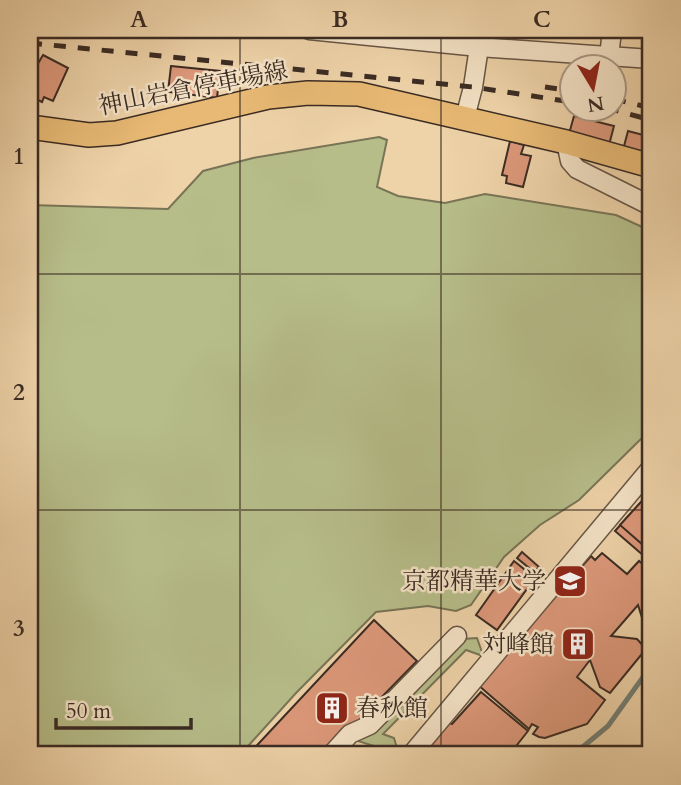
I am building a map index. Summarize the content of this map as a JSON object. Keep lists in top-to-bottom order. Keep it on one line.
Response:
{"streets":{"main road":["神山岩倉停車場線"]},"places":{"school or university":["京都精華大学"],"building":["対峰館","春秋館"]},"scale_bar":"50 m","north":"bottom","grid":{"columns":["A","B","C"],"rows":["1","2","3"]}}
